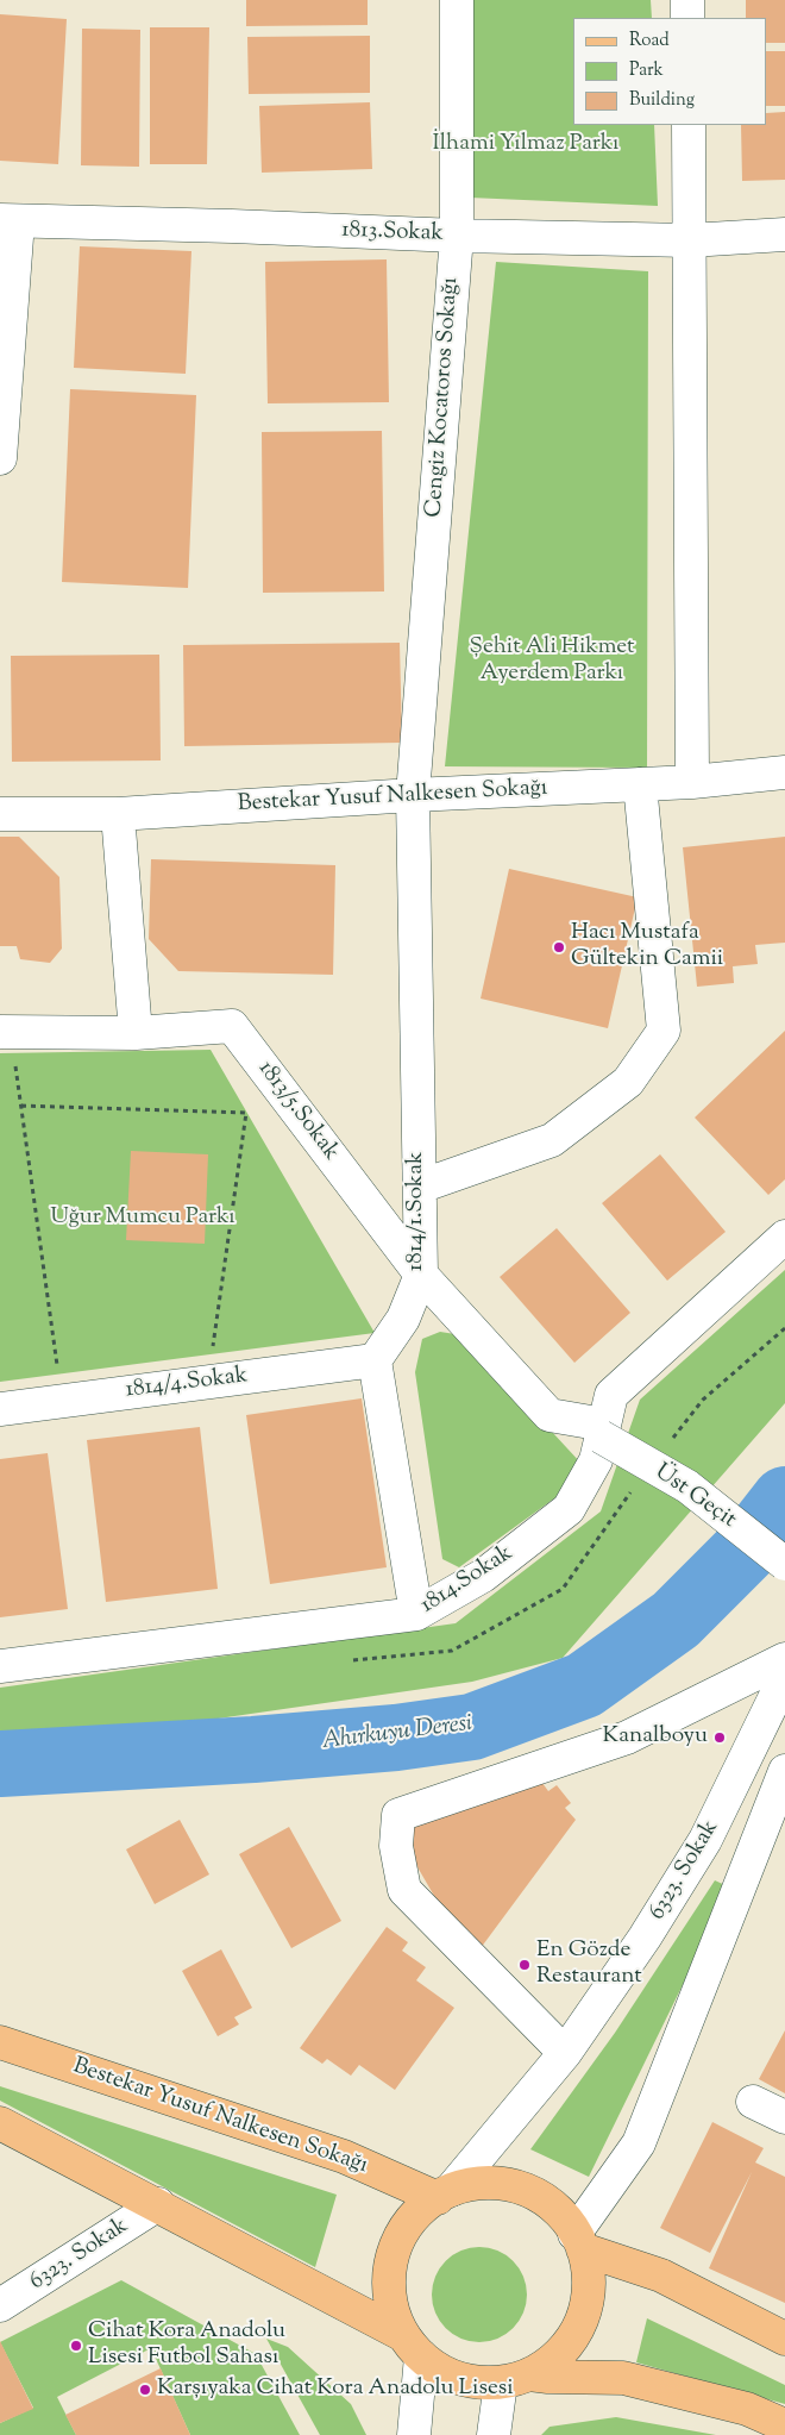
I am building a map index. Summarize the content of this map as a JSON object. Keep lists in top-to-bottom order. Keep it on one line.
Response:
{"streets":{"main road":["Bestekar Yusuf Nalkesen Sokağı"],"street":["1813.Sokak","Cengiz Kocatoros Sokağı","1813/5.Sokak","1814/1.Sokak","1814/4.Sokak","Üst Geçit","1814.Sokak","6323. Sokak"]},"crossings":[["1813.Sokak","Cengiz Kocatoros Sokağı"],["Cengiz Kocatoros Sokağı","Bestekar Yusuf Nalkesen Sokağı"],["Cengiz Kocatoros Sokağı","1814/1.Sokak"],["Bestekar Yusuf Nalkesen Sokağı","1814/1.Sokak"],["Bestekar Yusuf Nalkesen Sokağı","6323. Sokak"],["1813/5.Sokak","1814/1.Sokak"],["1814/1.Sokak","1814/4.Sokak"],["Üst Geçit","1814.Sokak"]],"water":["Ahırkuyu Deresi"],"parks":["İlhami Yılmaz Parkı","Şehit Ali Hikmet Ayerdem Parkı","Uğur Mumcu Parkı"],"places":["Hacı Mustafa Gültekin Camii","Kanalboyu","En Gözde Restaurant","Cihat Kora Anadolu Lisesi Futbol Sahası","Karşıyaka Cihat Kora Anadolu Lisesi"],"legend":["Road","Park","Building"]}
